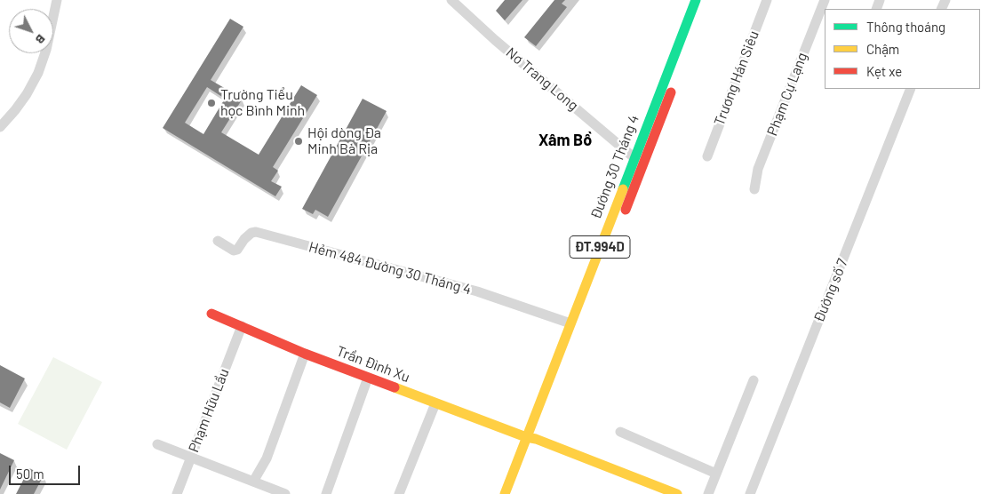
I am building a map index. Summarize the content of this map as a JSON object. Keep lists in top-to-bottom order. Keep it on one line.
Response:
{"streets":{"main road":["Đường 30 Tháng 4","ĐT.994D","Trần Đình Xu"],"street":["Trương Hán Siêu","Nơ Trang Long","Phạm Cự Lạng","Hẻm 484 Đường 30 Tháng 4","Đường số 7","Phạm Hữu Lầu"]},"crossings":[["Nơ Trang Long","Đường 30 Tháng 4"],["Đường 30 Tháng 4","Hẻm 484 Đường 30 Tháng 4"],["Đường 30 Tháng 4","Trần Đình Xu"],["Trần Đình Xu","Phạm Hữu Lầu"]],"districts":["Xâm Bồ"],"places":["Trường Tiểu học Bình Minh","Hội dòng Đa Minh Bà Rịa"],"legend":["Thông thoáng","Chậm","Kẹt xe"],"scale_bar":"50 m","north":"bottom right"}
